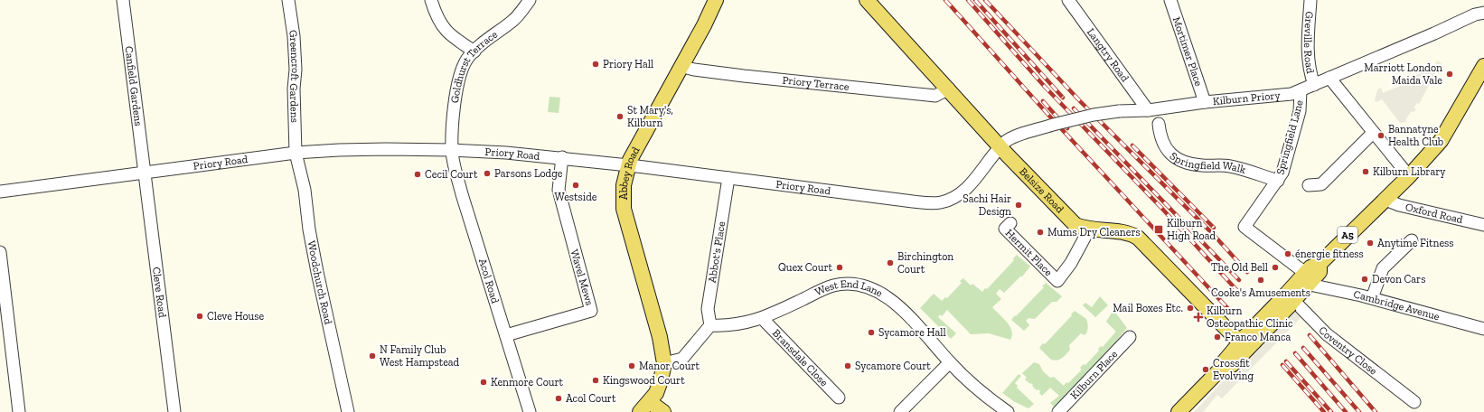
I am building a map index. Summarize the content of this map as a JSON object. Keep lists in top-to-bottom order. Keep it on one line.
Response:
{"streets":{"main road":["Abbey Road","Belsize Road","A5"],"street":["Greville Road","Mortimer Place","Langtry Road","Goldhurst Terrace","Greencroft Gardens","Priory Terrace","Canfield Gardens","Kilburn Priory","Springfield Lane","Priory Road","Springfield Walk","Oxford Road","Abbot's Place","Hermit Place","Wavel Mews","Acol Road","Woodchurch Road","Cleve Road","West End Lane","Cambridge Avenue","Coventry Close","Bransdale Close","Kilburn Place"]},"crossings":[["Greville Road","Kilburn Priory"],["Greville Road","A5"],["Mortimer Place","Kilburn Priory"],["Langtry Road","Kilburn Priory"],["Goldhurst Terrace","Priory Road"],["Goldhurst Terrace","Acol Road"],["Greencroft Gardens","Priory Road"],["Greencroft Gardens","Woodchurch Road"],["Priory Terrace","Abbey Road"],["Priory Terrace","Belsize Road"],["Canfield Gardens","Priory Road"],["Canfield Gardens","Cleve Road"],["Kilburn Priory","Springfield Lane"],["Kilburn Priory","Priory Road"],["Kilburn Priory","Belsize Road"],["Springfield Lane","Springfield Walk"],["Springfield Lane","A5"],["Springfield Lane","Cambridge Avenue"],["Priory Road","Abbey Road"],["Priory Road","Belsize Road"],["Priory Road","Abbot's Place"],["Priory Road","Wavel Mews"],["Priory Road","Acol Road"],["Priory Road","Woodchurch Road"],["Priory Road","Cleve Road"],["Belsize Road","Hermit Place"],["Oxford Road","A5"],["A5","Cambridge Avenue"],["Abbot's Place","West End Lane"],["Wavel Mews","Acol Road"],["West End Lane","Bransdale Close"]],"places":{"other":["Priory Hall","Marriott London Maida Vale","St Mary's, Kilburn","Bannatyne Health Club","Kilburn Library","Parsons Lodge","Cecil Court","Westside","Sachi Hair Design","Mums Dry Cleaners","Anytime Fitness","énergie fitness","Birchington Court","Quex Court","The Old Bell","Devon Cars","Cooke's Amusements","Mail Boxes Etc.","Cleve House","Sycamore Hall","Franco Manca","N Family Club West Hampstead","Manor Court","Sycamore Court","Crossfit Evolving","Kingswood Court","Kenmore Court","Acol Court"],"transit":["Kilburn High Road"],"health":["Kilburn Osteopathic Clinic"]}}
